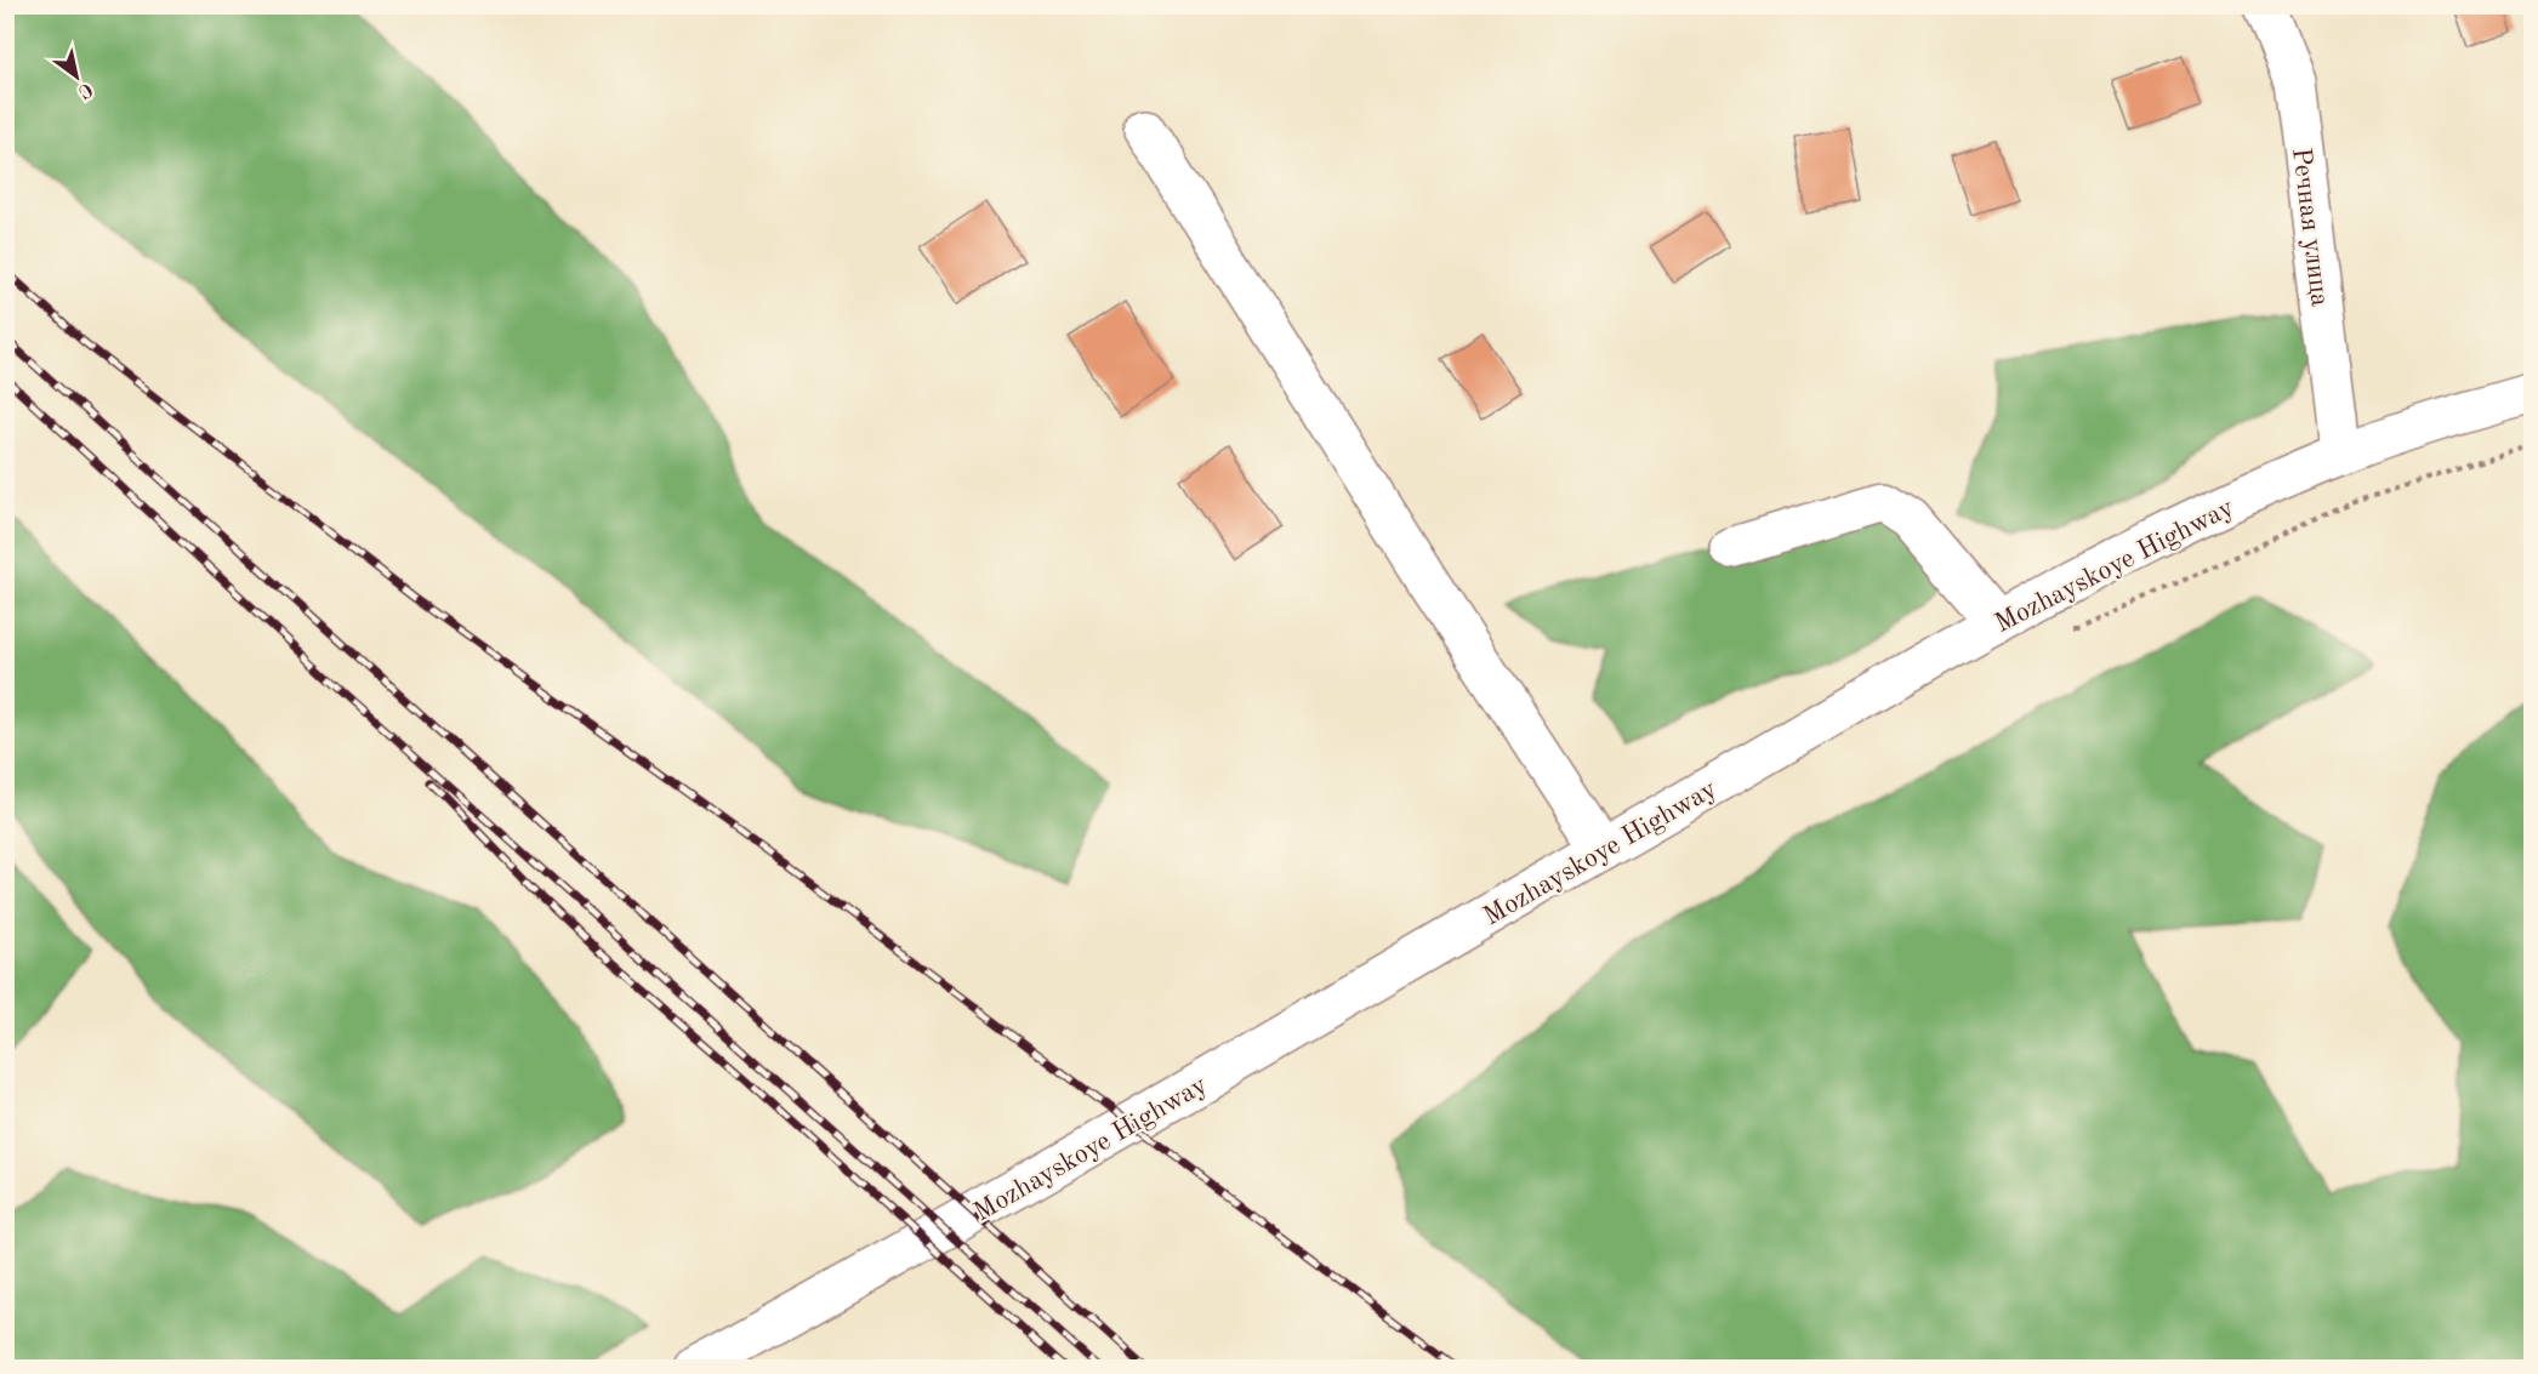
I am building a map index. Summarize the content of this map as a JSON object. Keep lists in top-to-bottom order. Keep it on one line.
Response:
{"streets":{"main road":["Речная улица","Mozhayskoye Highway"]},"crossings":[["Речная улица","Mozhayskoye Highway"]],"north":"bottom right"}
